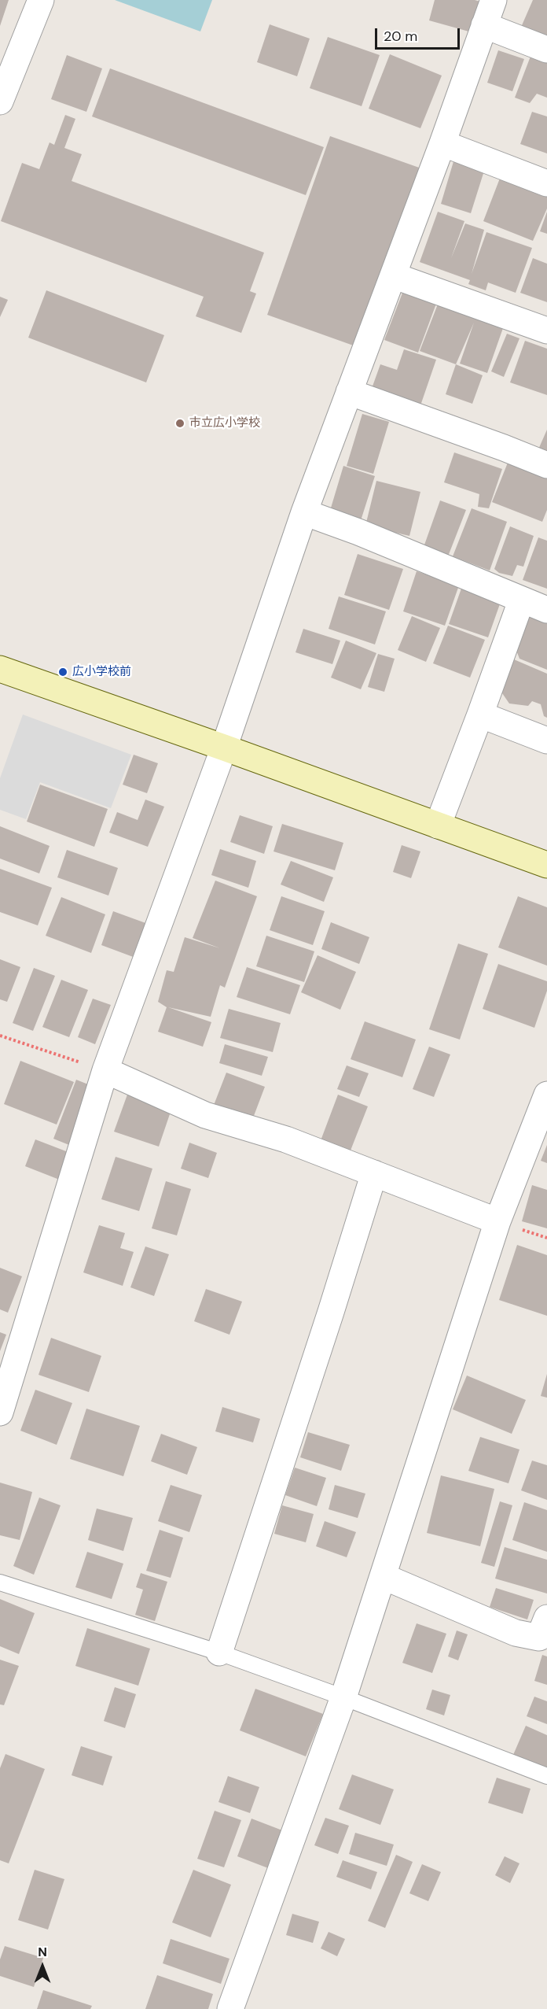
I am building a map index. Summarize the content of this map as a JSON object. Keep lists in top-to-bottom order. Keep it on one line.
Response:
{"places":["市立広小学校","広小学校前"],"scale_bar":"20 m","north":"top"}
